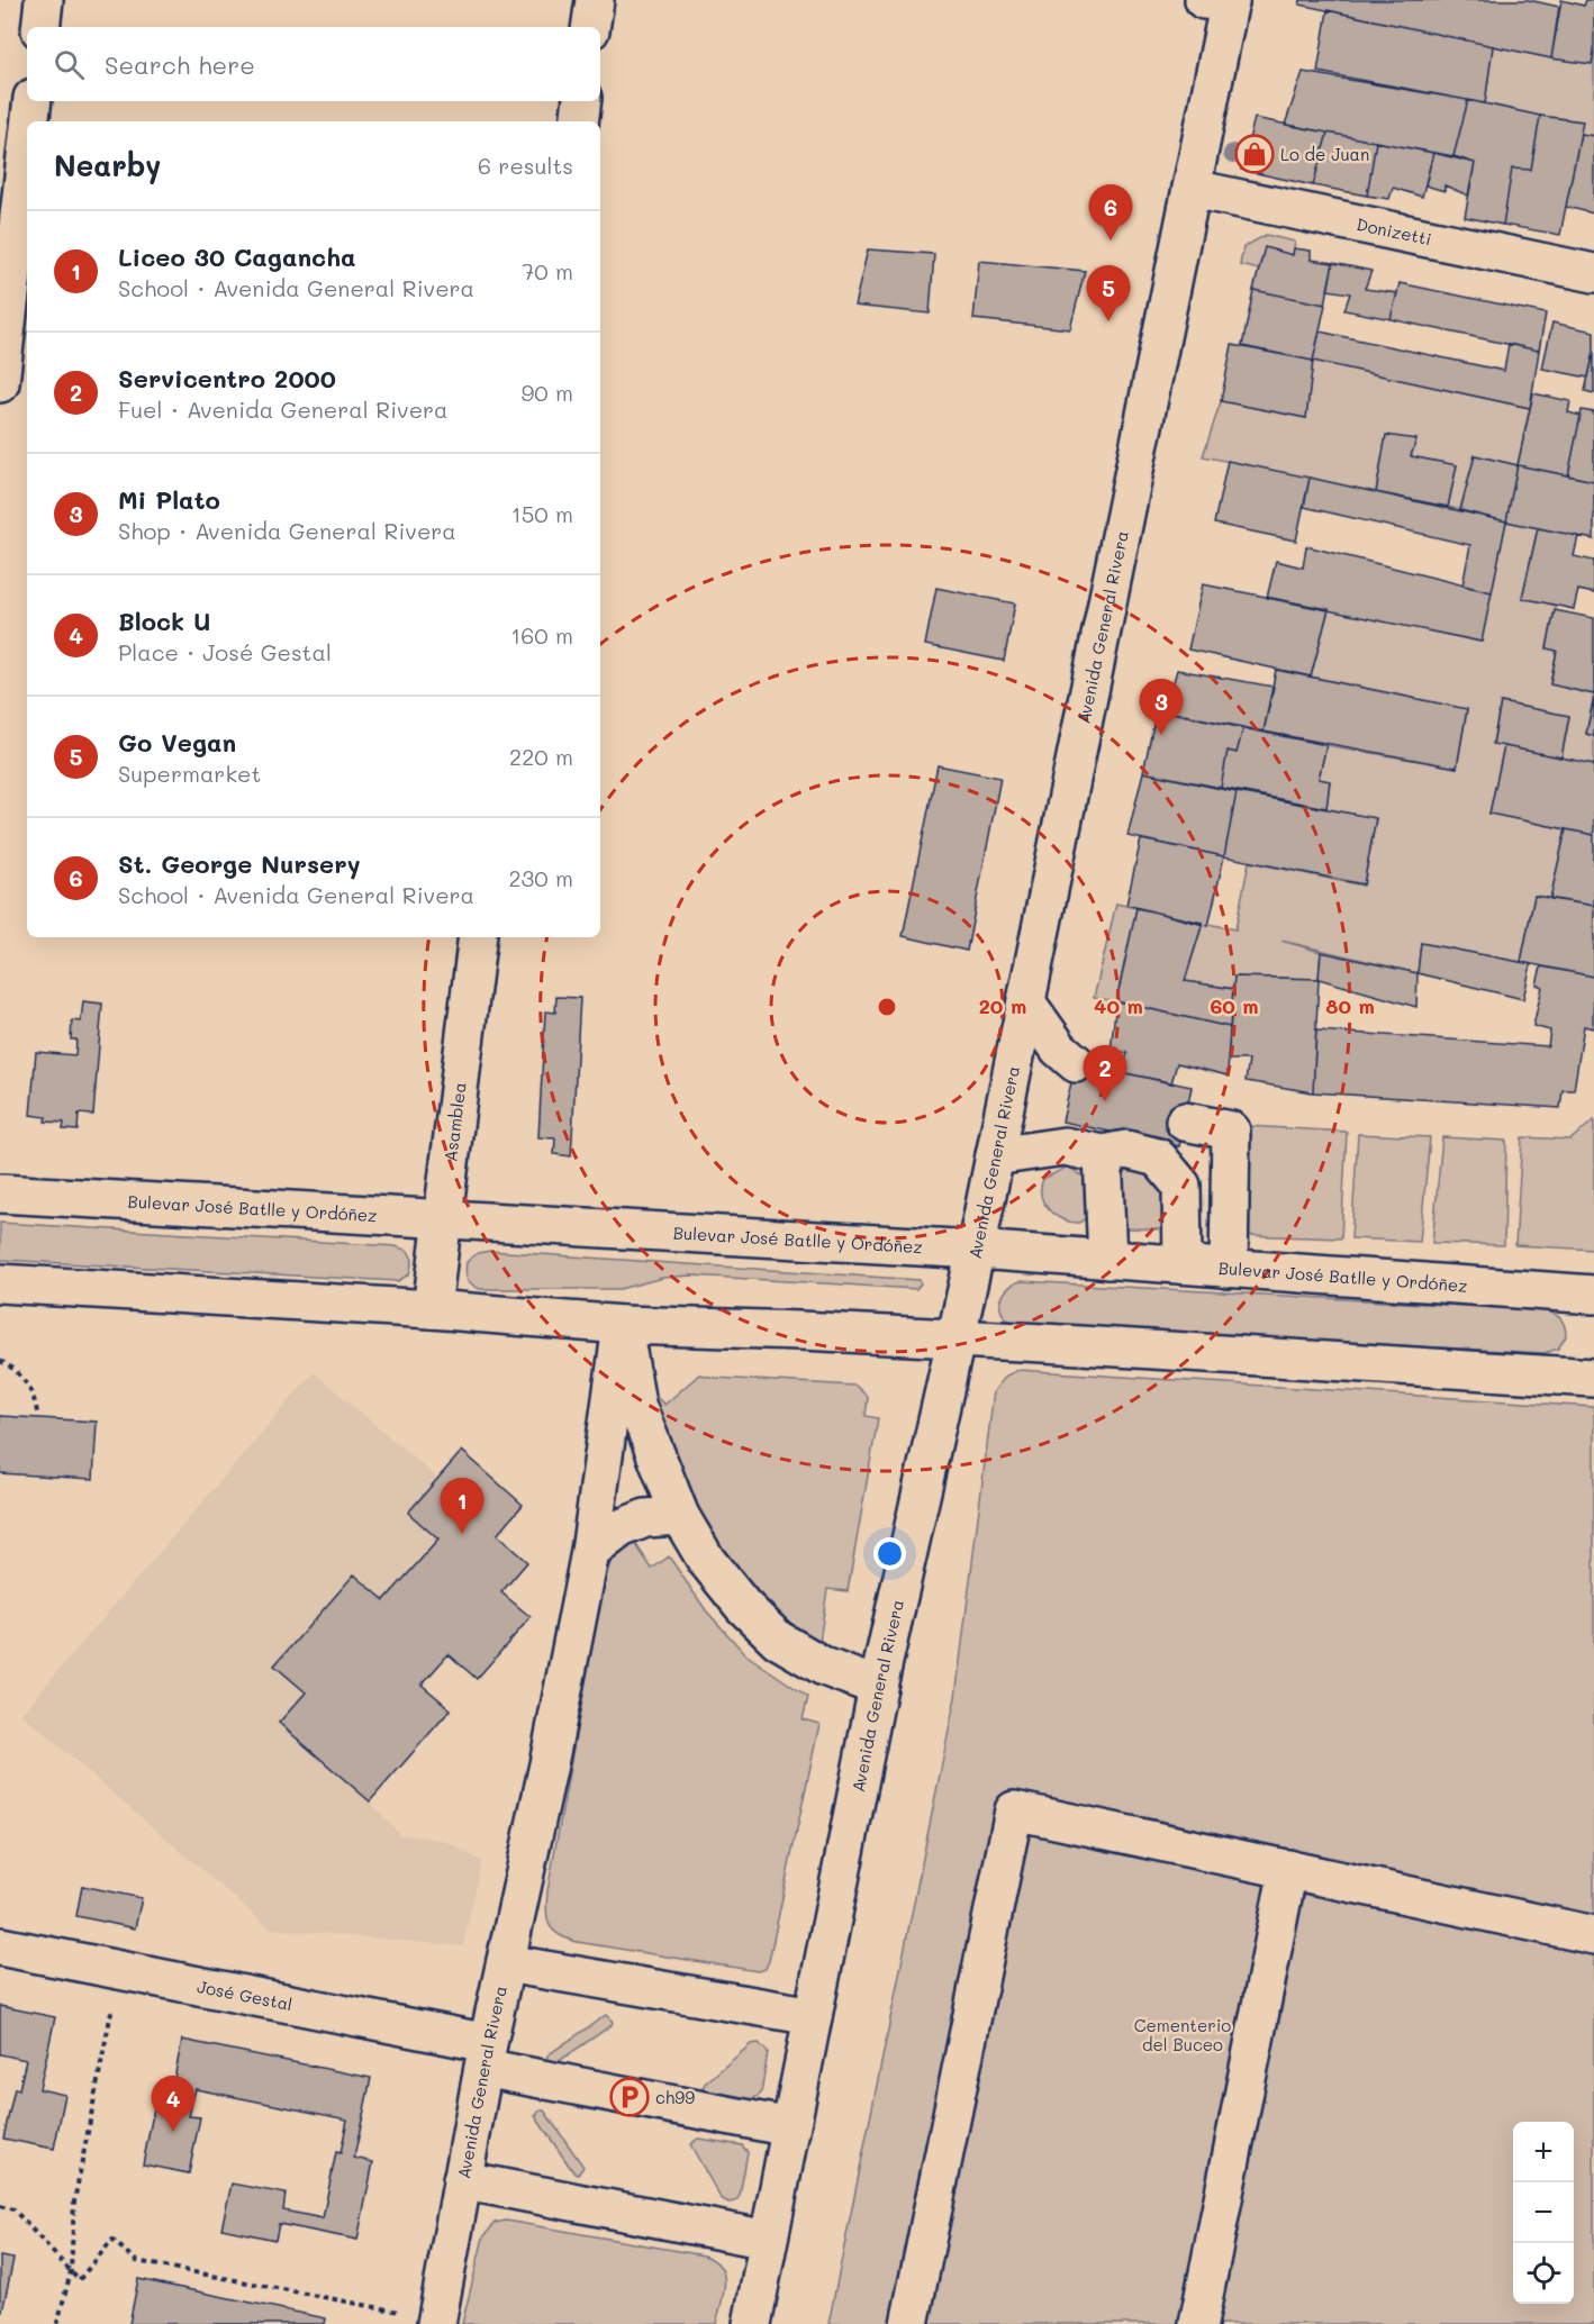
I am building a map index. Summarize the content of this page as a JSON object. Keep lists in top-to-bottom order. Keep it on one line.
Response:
{"streets":{"main road":["Donizetti","Avenida General Rivera","Asamblea","Bulevar José Batlle y Ordóñez","José Gestal"]},"crossings":[["Donizetti","Avenida General Rivera"],["Avenida General Rivera","Bulevar José Batlle y Ordóñez"],["Avenida General Rivera","José Gestal"],["Asamblea","Bulevar José Batlle y Ordóñez"]],"parks":["Cementerio del Buceo"],"places":{"shop":["Lo de Juan"],"parking":["ch99"]},"page":{"search":"Search here","heading":["Nearby","6 results"],"pins":["6","5","3","2","1","4"],"list":[{"mark":"1","name":"Liceo 30 Cagancha","note":"School · Avenida General Rivera","value":"70 m"},{"mark":"2","name":"Servicentro 2000","note":"Fuel · Avenida General Rivera","value":"90 m"},{"mark":"3","name":"Mi Plato","note":"Shop · Avenida General Rivera","value":"150 m"},{"mark":"4","name":"Block U","note":"Place · José Gestal","value":"160 m"},{"mark":"5","name":"Go Vegan","note":"Supermarket","value":"220 m"},{"mark":"6","name":"St. George Nursery","note":"School · Avenida General Rivera","value":"230 m"}],"map_buttons":["+","−"]},"rings":["20 m","40 m","60 m","80 m"]}
